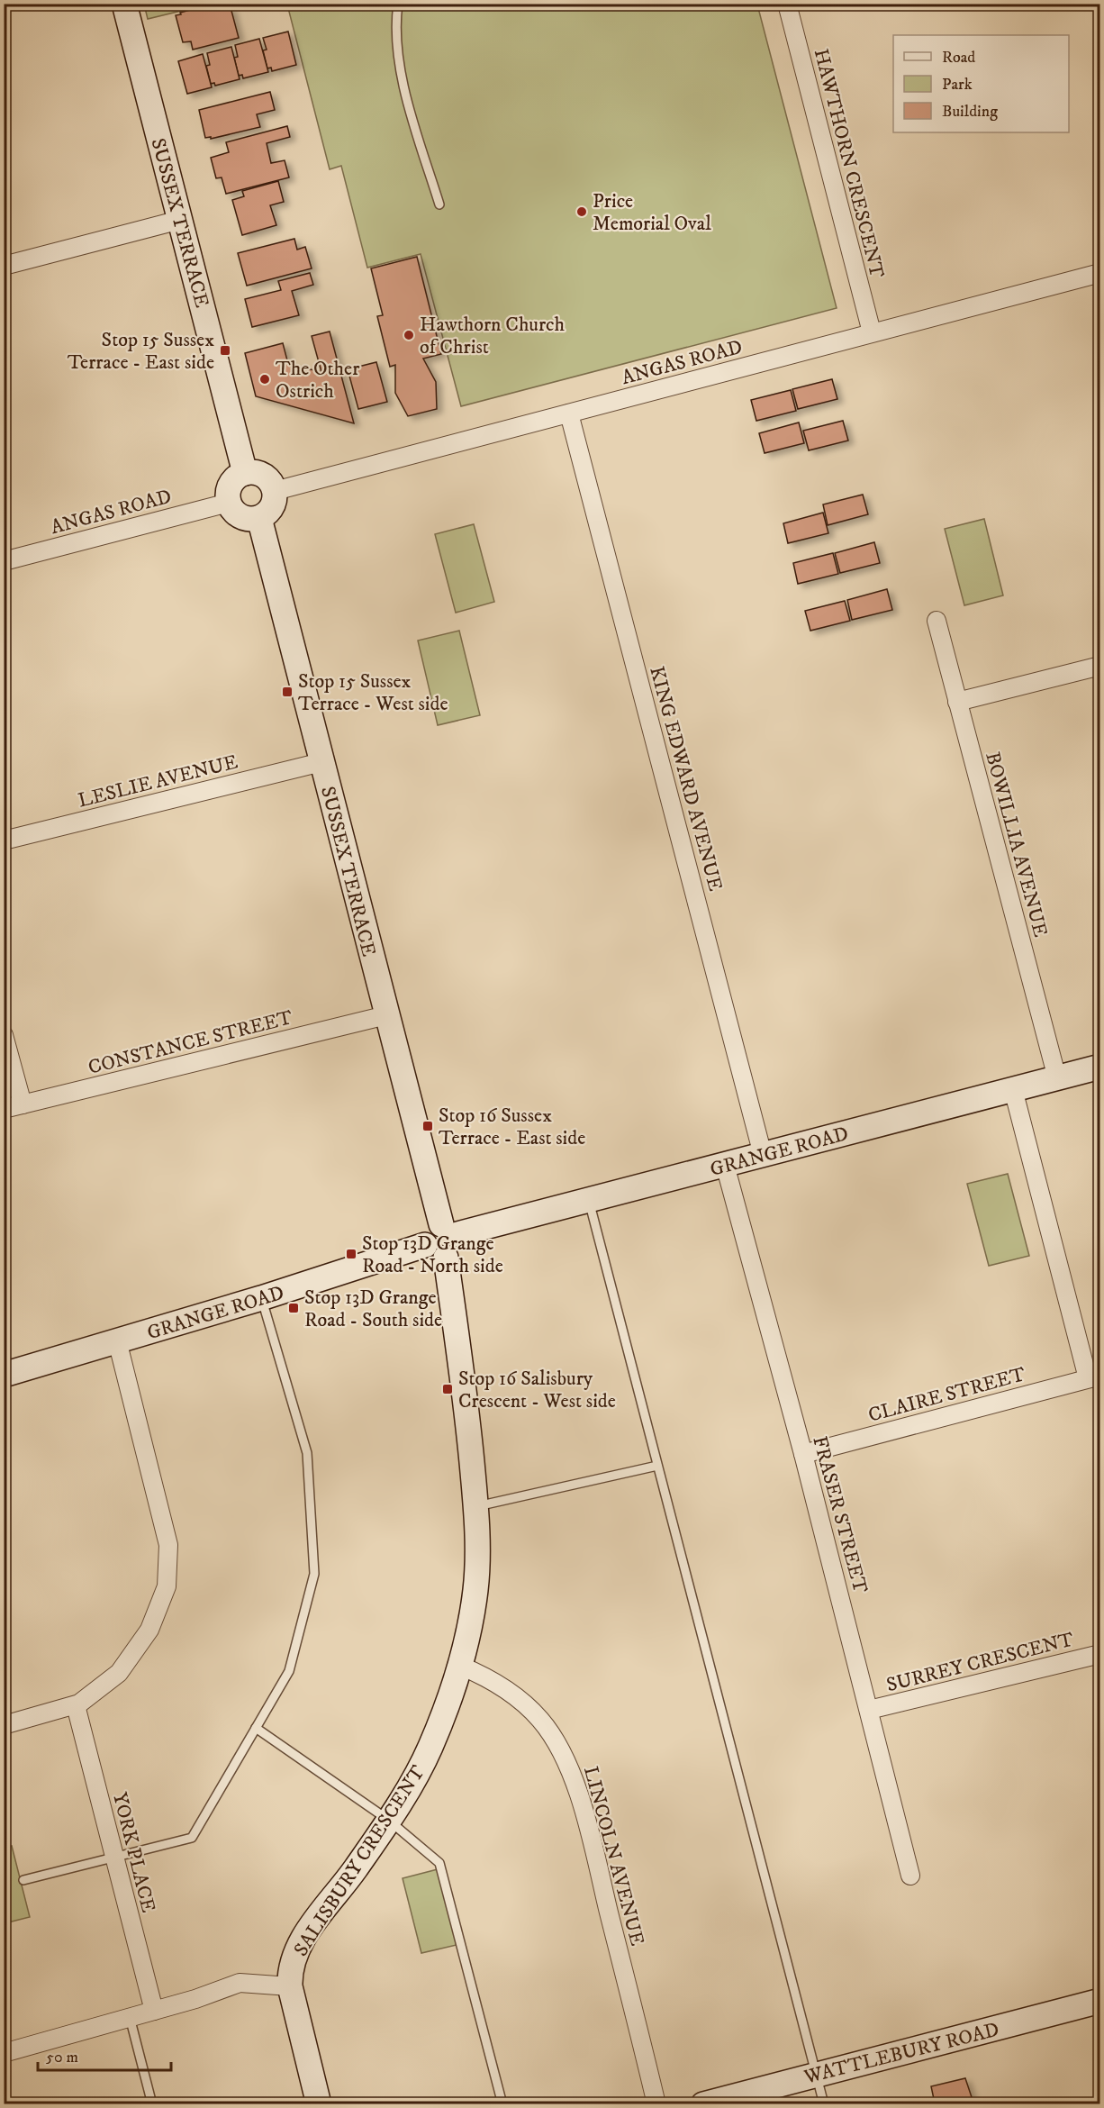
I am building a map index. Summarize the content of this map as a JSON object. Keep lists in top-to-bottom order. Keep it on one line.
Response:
{"streets":{"street":["HAWTHORN CRESCENT","SUSSEX TERRACE","ANGAS ROAD","KING EDWARD AVENUE","LESLIE AVENUE","BOWILLIA AVENUE","CONSTANCE STREET","GRANGE ROAD","CLAIRE STREET","FRASER STREET","SURREY CRESCENT","YORK PLACE","LINCOLN AVENUE","SALISBURY CRESCENT","WATTLEBURY ROAD"]},"crossings":[["HAWTHORN CRESCENT","ANGAS ROAD"],["SUSSEX TERRACE","ANGAS ROAD"],["SUSSEX TERRACE","LESLIE AVENUE"],["SUSSEX TERRACE","CONSTANCE STREET"],["SUSSEX TERRACE","GRANGE ROAD"],["ANGAS ROAD","KING EDWARD AVENUE"],["KING EDWARD AVENUE","GRANGE ROAD"],["BOWILLIA AVENUE","GRANGE ROAD"],["GRANGE ROAD","FRASER STREET"],["GRANGE ROAD","SALISBURY CRESCENT"],["CLAIRE STREET","FRASER STREET"],["FRASER STREET","SURREY CRESCENT"],["LINCOLN AVENUE","SALISBURY CRESCENT"]],"places":{"other":["Price Memorial Oval","Hawthorn Church of Christ","The Other Ostrich"],"transit":["Stop 15 Sussex Terrace - East side","Stop 15 Sussex Terrace - West side","Stop 16 Sussex Terrace - East side","Stop 13D Grange Road - North side","Stop 13D Grange Road - South side","Stop 16 Salisbury Crescent - West side"]},"legend":["Road","Park","Building"],"scale_bar":"50 m"}
